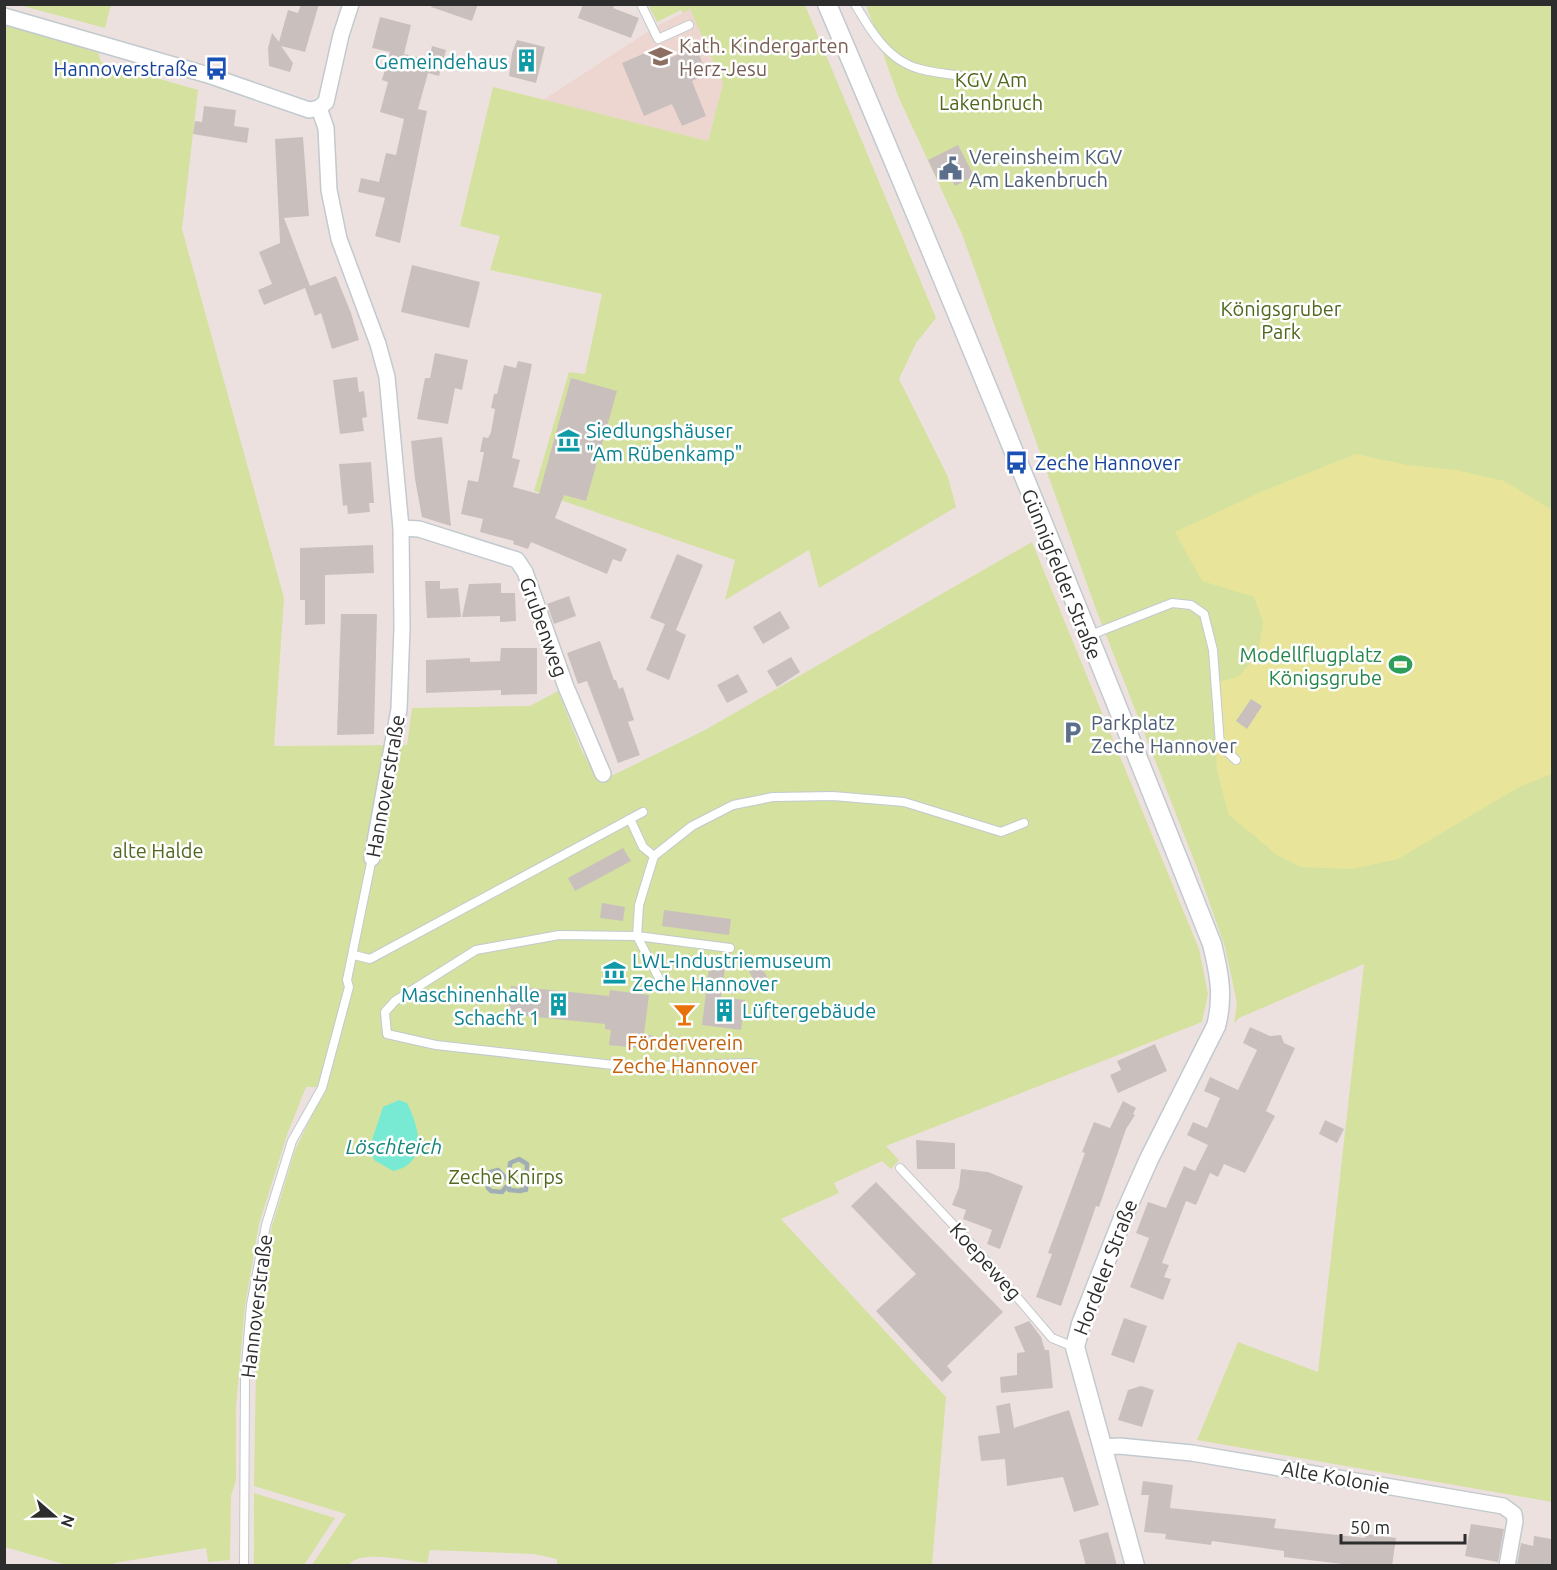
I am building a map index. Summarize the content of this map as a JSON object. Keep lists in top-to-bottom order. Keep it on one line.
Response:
{"streets":{"street":["Günnigfelder Straße","Grubenweg","Hannoverstraße","Hordeler Straße","Alte Kolonie"],"lane":["Koepeweg"]},"crossings":[["Günnigfelder Straße","Hordeler Straße"],["Grubenweg","Hannoverstraße"],["Koepeweg","Hordeler Straße"],["Hordeler Straße","Alte Kolonie"]],"water":["Löschteich"],"parks":["KGV Am Lakenbruch","Königsgruber Park","alte Halde","Zeche Knirps"],"places":{"school or university":["Kath. Kindergarten Herz-Jesu"],"building":["Gemeindehaus","Maschinenhalle Schacht 1","Lüftergebäude"],"bus stop":["Hannoverstraße","Zeche Hannover"],"public building":["Vereinsheim KGV Am Lakenbruch"],"museum":["Siedlungshäuser \"Am Rübenkamp\"","LWL-Industriemuseum Zeche Hannover"],"sports":["Modellflugplatz Königsgrube"],"parking":["Parkplatz Zeche Hannover"],"bar":["Förderverein Zeche Hannover"]},"scale_bar":"50 m","north":"right"}
